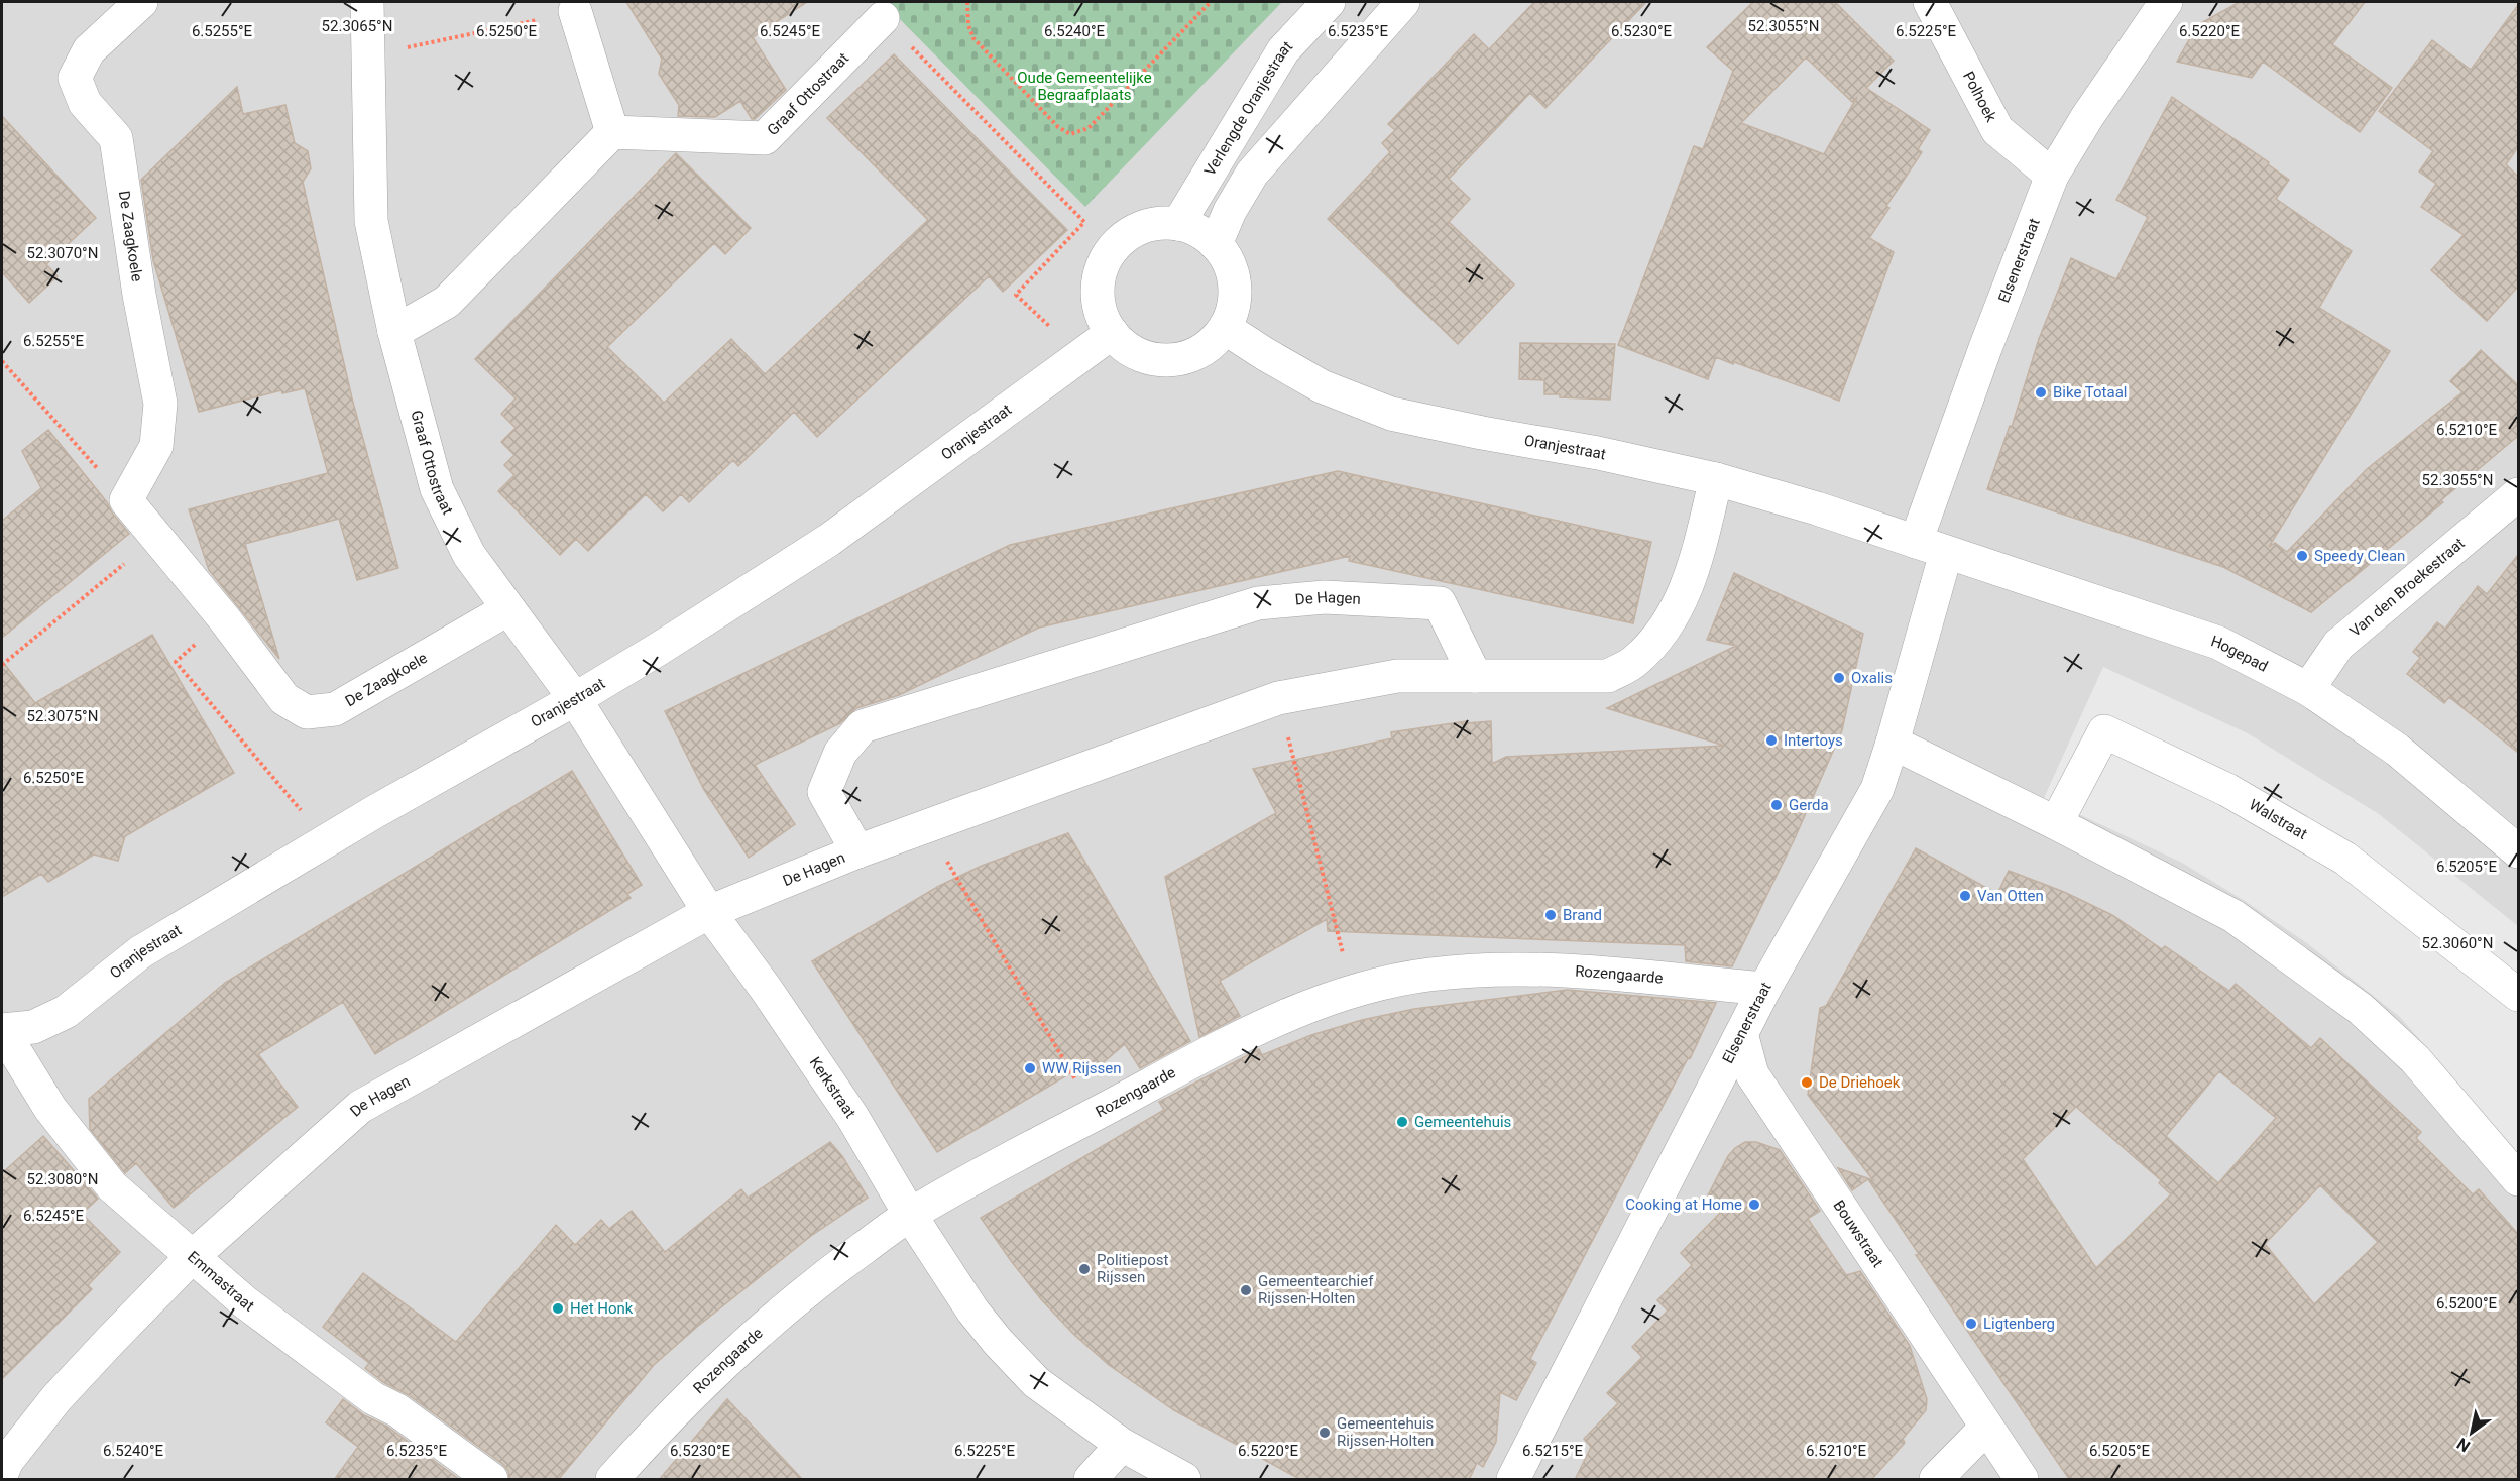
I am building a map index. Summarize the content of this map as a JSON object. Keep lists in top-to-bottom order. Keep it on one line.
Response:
{"streets":{"street":["Graaf Ottostraat","Polhoek","Verlengde Oranjestraat","De Zaagkoele","Elsenerstraat","Oranjestraat","Van den Broekestraat","De Hagen","Hogepad","Walstraat","Rozengaarde","Kerkstraat","Bouwstraat","Emmastraat"]},"crossings":[["Graaf Ottostraat","De Zaagkoele"],["Graaf Ottostraat","Oranjestraat"],["Graaf Ottostraat","Kerkstraat"],["Polhoek","Elsenerstraat"],["Verlengde Oranjestraat","Oranjestraat"],["Elsenerstraat","Oranjestraat"],["Elsenerstraat","Hogepad"],["Elsenerstraat","Rozengaarde"],["Elsenerstraat","Bouwstraat"],["Oranjestraat","De Hagen"],["Oranjestraat","Hogepad"],["Oranjestraat","Kerkstraat"],["Oranjestraat","Emmastraat"],["Van den Broekestraat","Hogepad"],["De Hagen","Kerkstraat"],["De Hagen","Emmastraat"],["Rozengaarde","Kerkstraat"]],"parks":["Oude Gemeentelijke Begraafplaats"],"places":["Bike Totaal","Speedy Clean","Oxalis","Intertoys","Gerda","Van Otten","Brand","WW Rijssen","De Driehoek","Gemeentehuis","Cooking at Home","Politiepost Rijssen","Gemeentearchief Rijssen-Holten","Het Honk","Ligtenberg","Gemeentehuis Rijssen-Holten"],"north":"bottom left","coordinates":["52.3065°N","52.3055°N","6.5255°E","6.5250°E","6.5245°E","6.5240°E","6.5235°E","6.5230°E","6.5225°E","6.5220°E","52.3070°N","6.5210°E","52.3075°N","6.5205°E","52.3060°N","52.3080°N","6.5200°E","6.5215°E"]}
